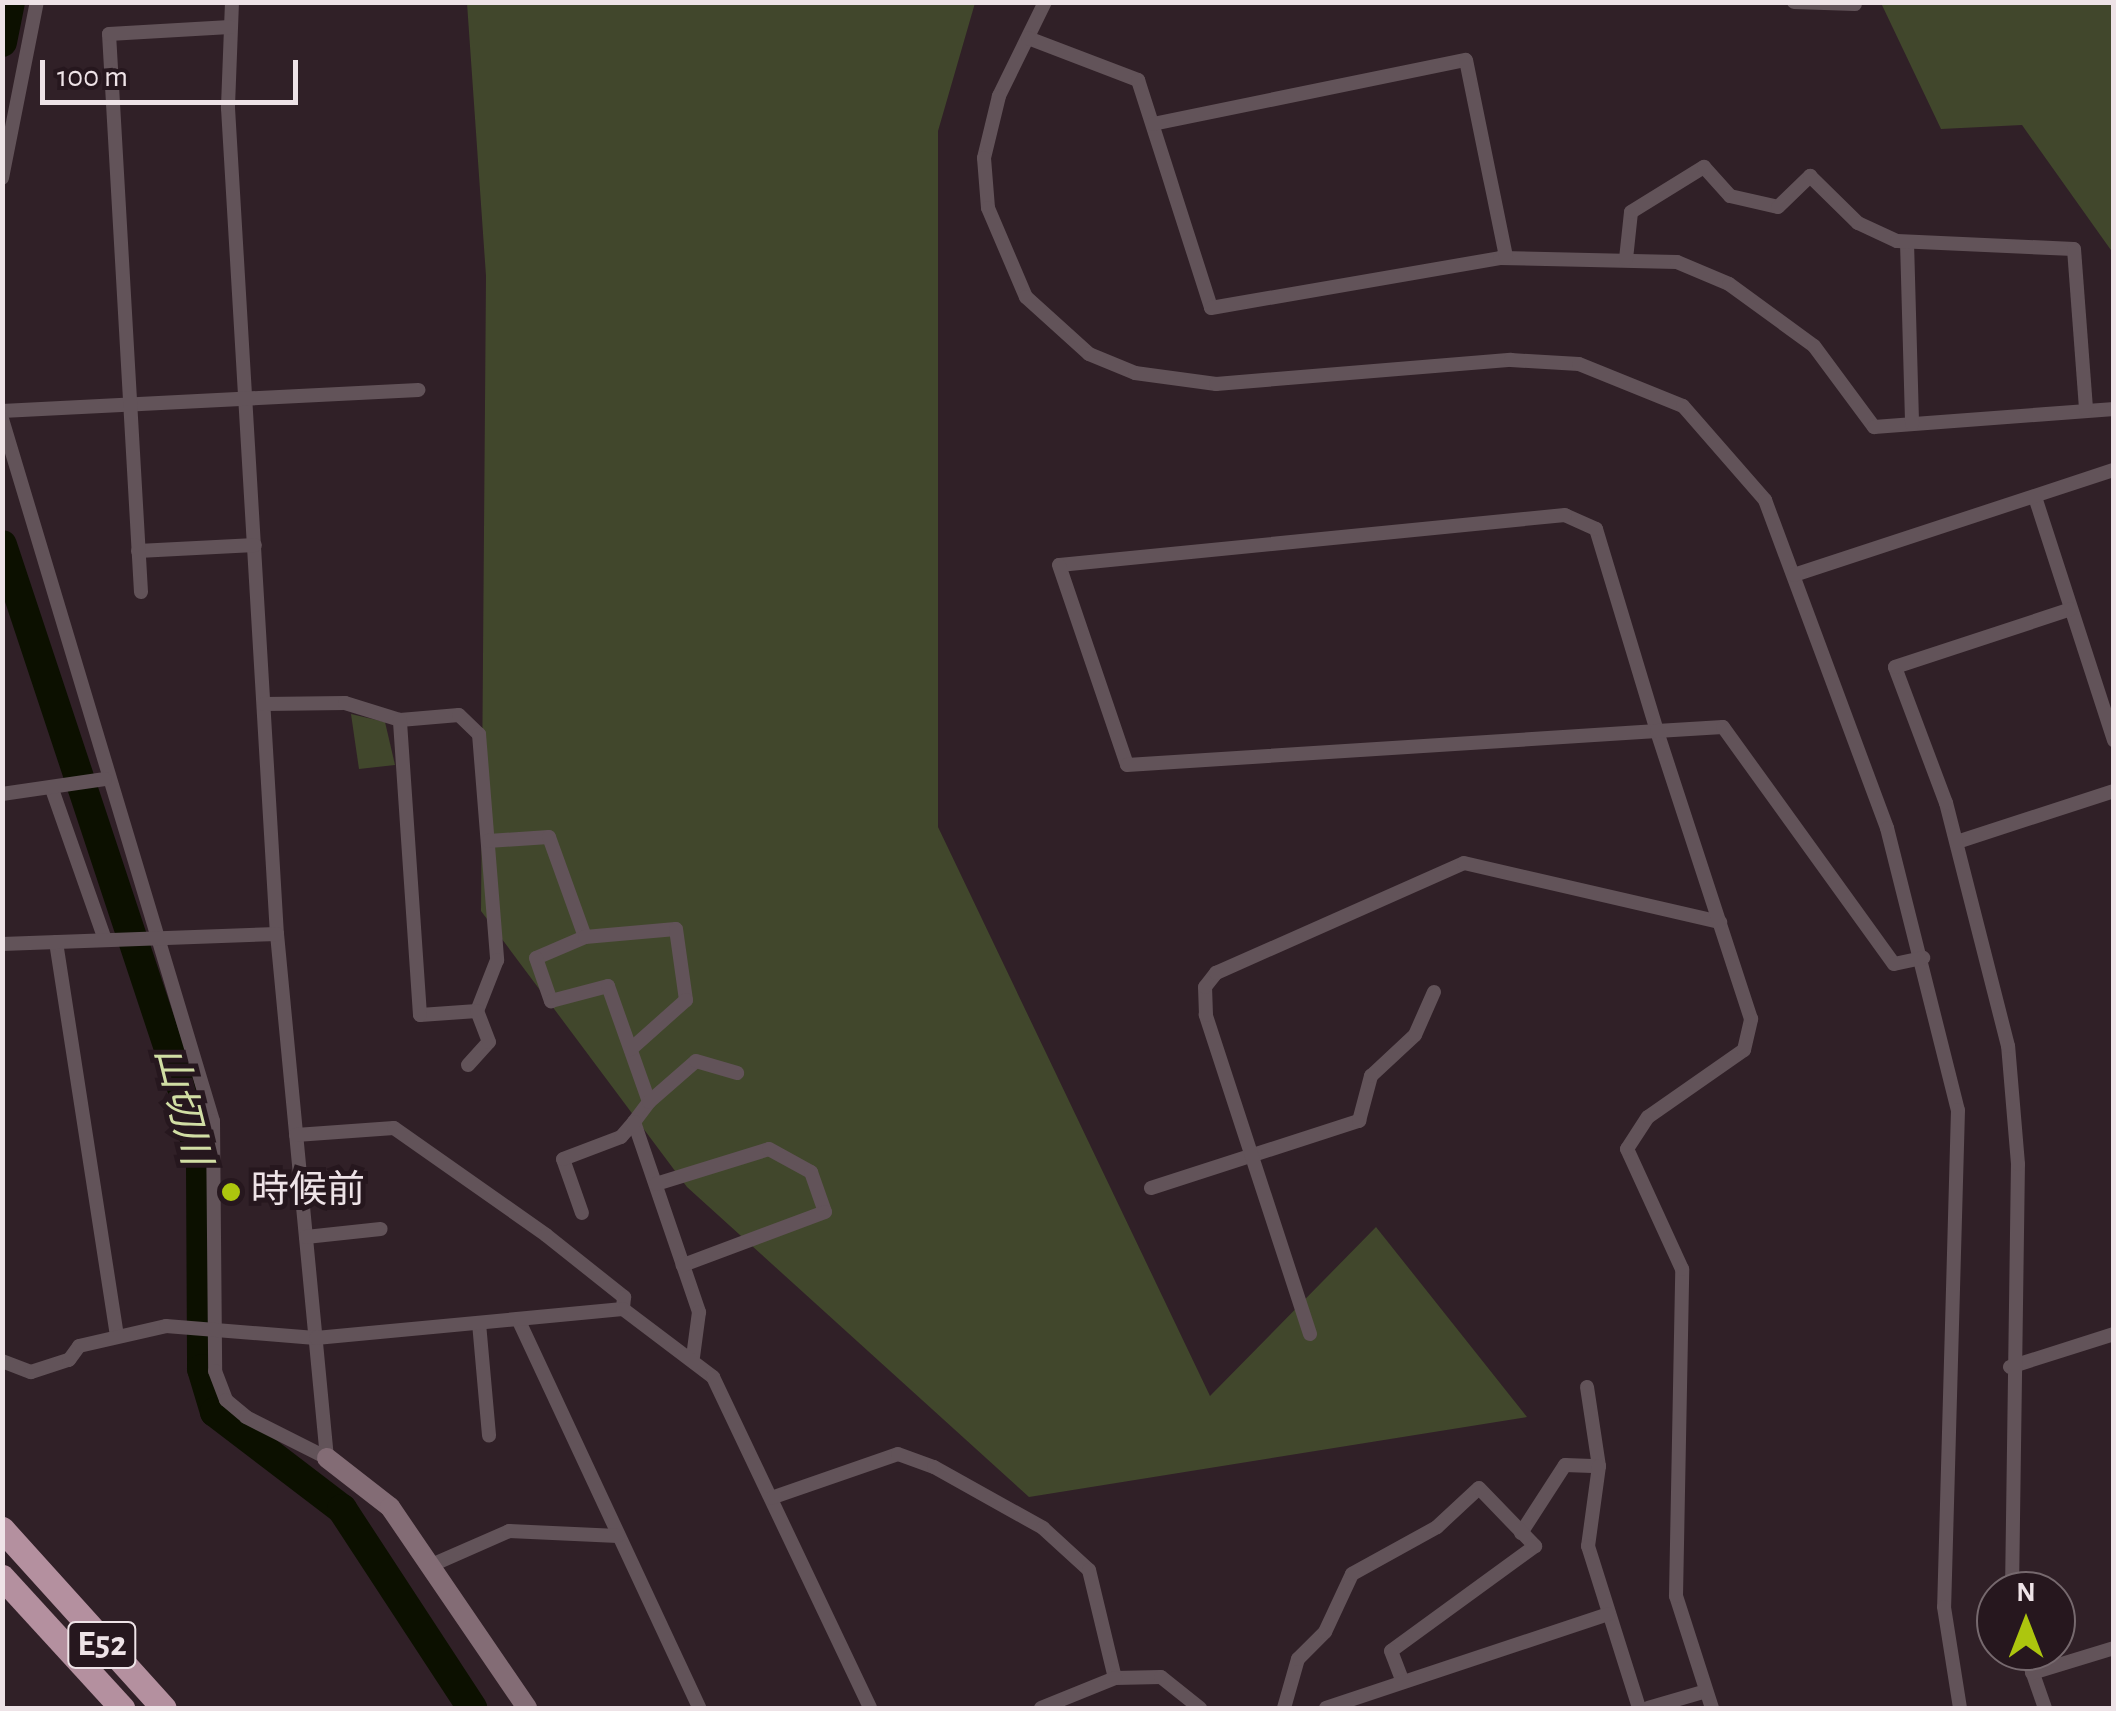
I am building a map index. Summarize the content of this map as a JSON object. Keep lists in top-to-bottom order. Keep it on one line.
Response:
{"streets":{"highway":["E52"]},"water":["山切川"],"places":["時候前"],"scale_bar":"100 m","north":"top"}
